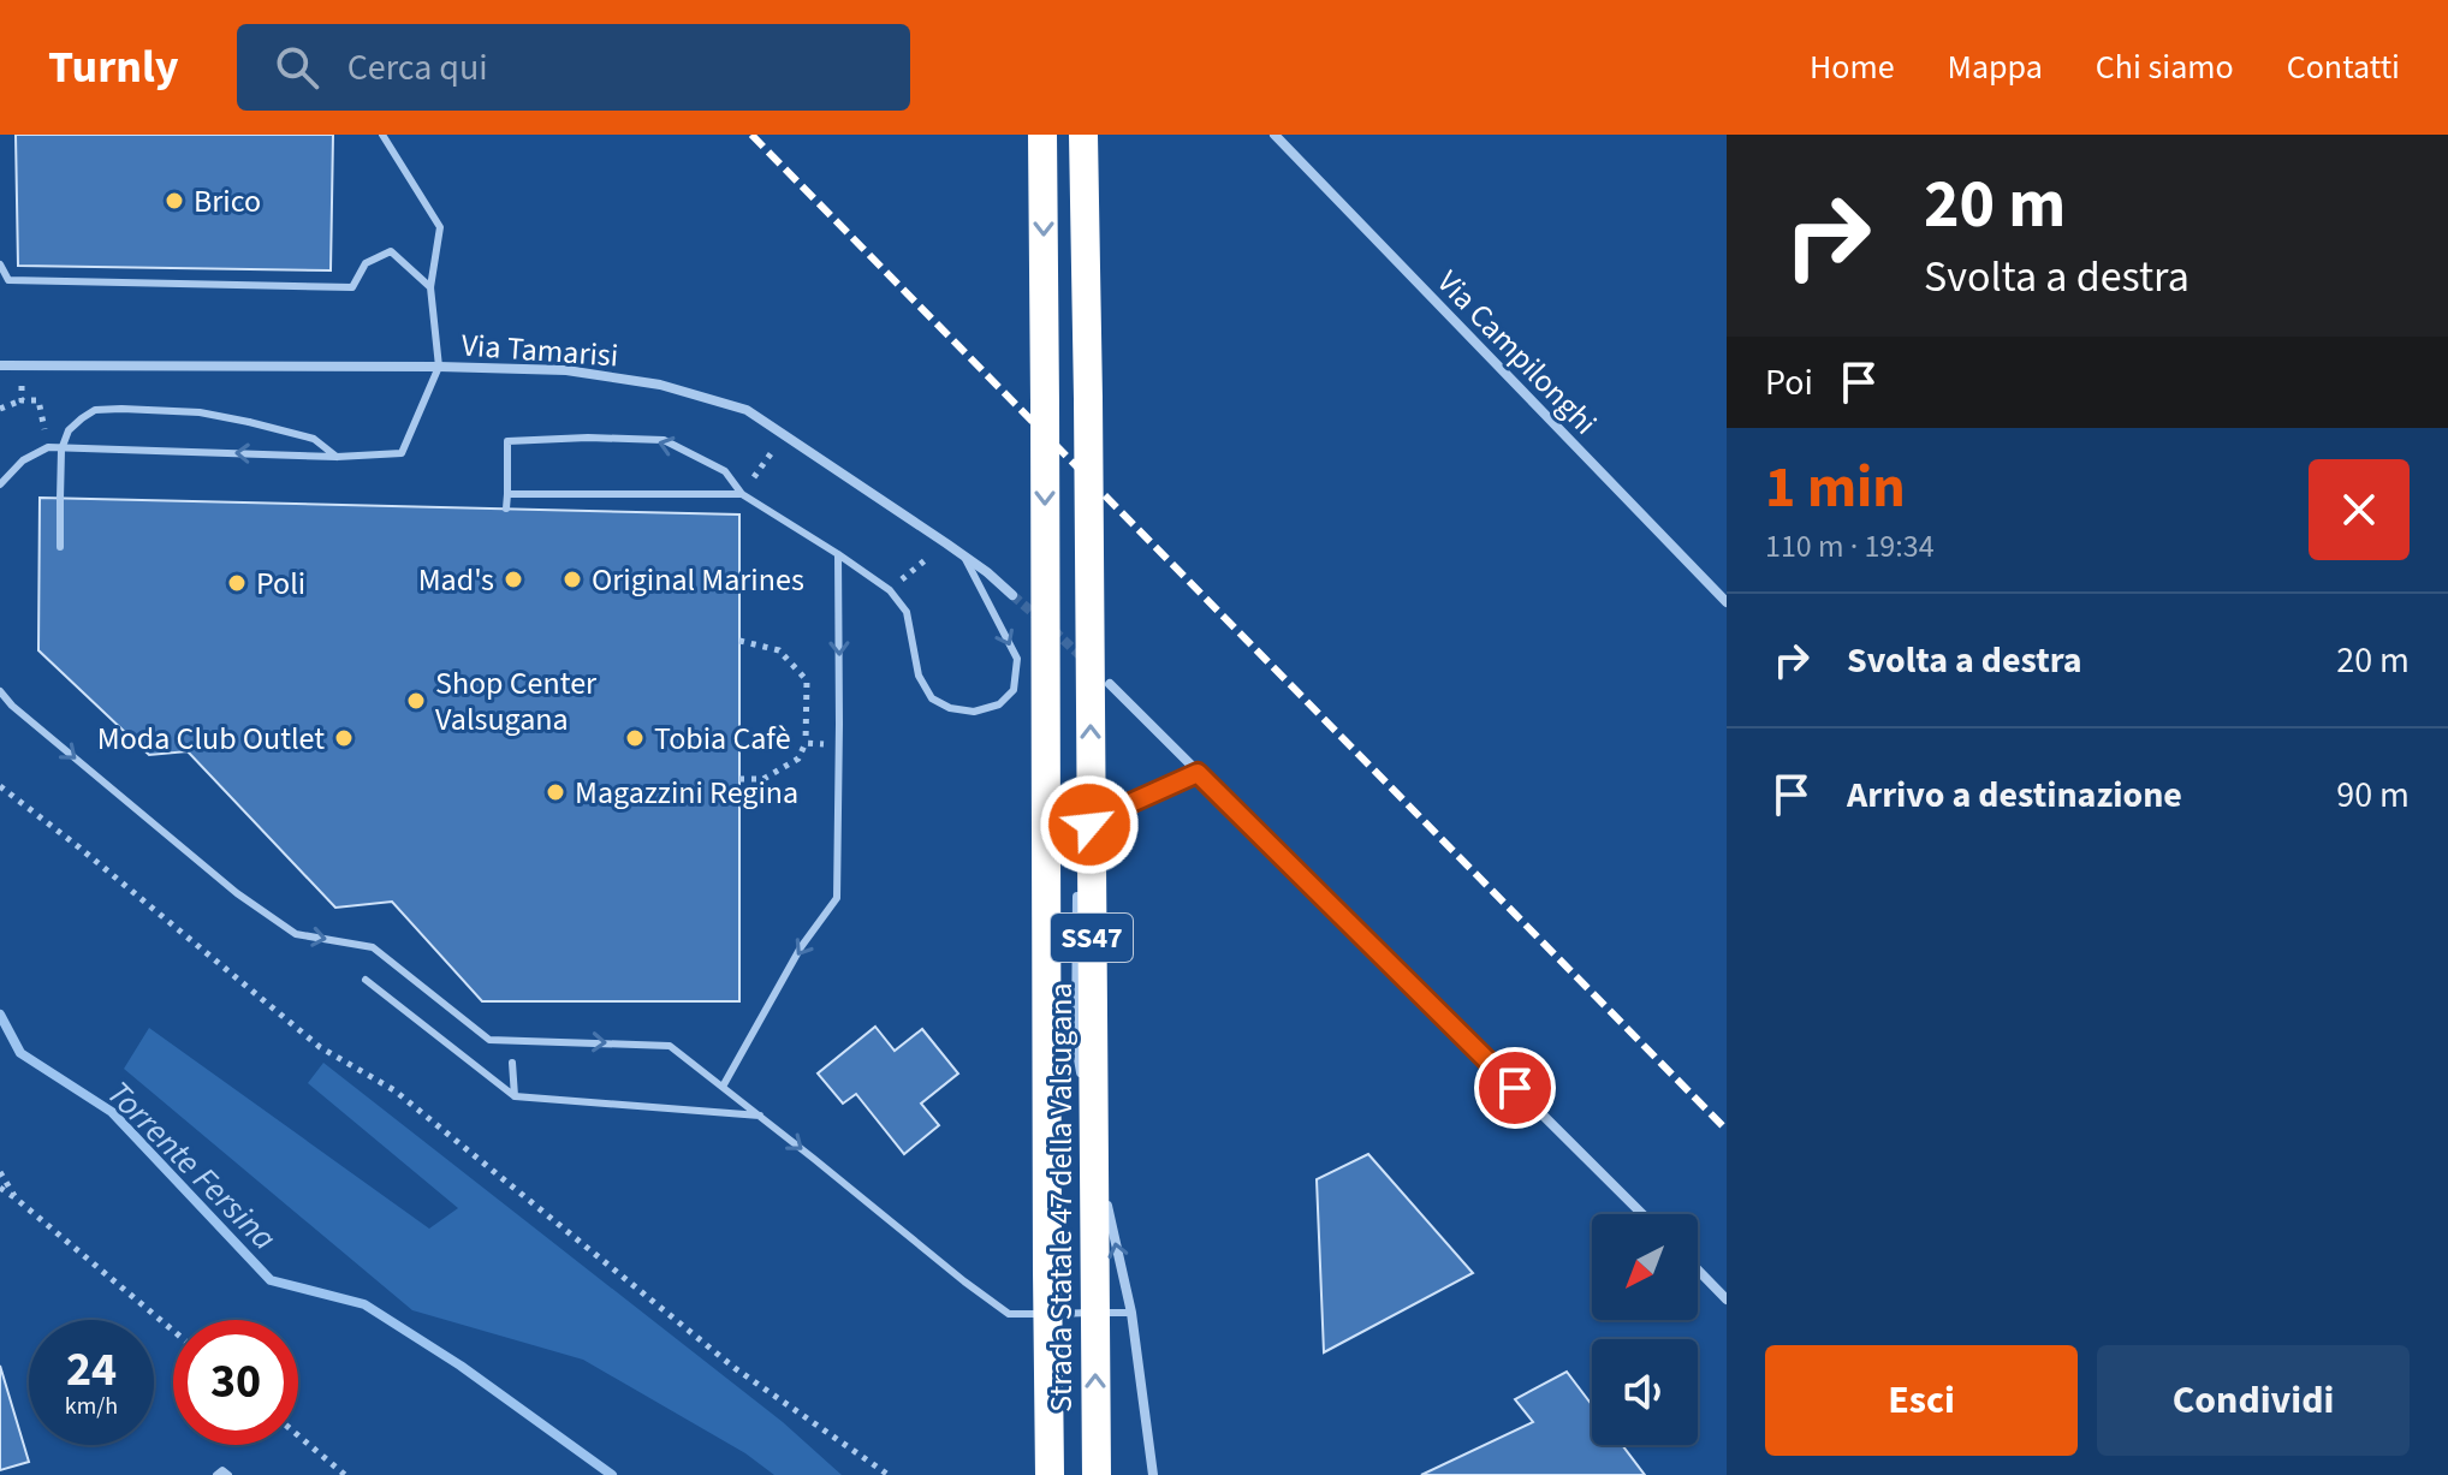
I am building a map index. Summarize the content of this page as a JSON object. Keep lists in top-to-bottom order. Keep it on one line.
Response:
{"streets":{"highway":["SS47","Strada Statale 47 della Valsugana"],"street":["Via Tamarisi","Via Campilonghi"]},"water":["Torrente Fersina"],"places":["Brico","Mad's","Original Marines","Poli","Shop Center Valsugana","Moda Club Outlet","Tobia Cafè","Magazzini Regina"],"north":"bottom left","page":{"header":"Turnly","search":"Cerca qui","nav":["Home","Mappa","Chi siamo","Contatti"],"turn":["20 m","Svolta a destra"],"then":"Poi","heading":["1 min","110 m · 19:34"],"list":[{"name":"Svolta a destra","value":"20 m"},{"name":"Arrivo a destinazione","value":"90 m"}],"speed":"24 km/h","limit":"30","buttons":["Esci","Condividi"]}}
